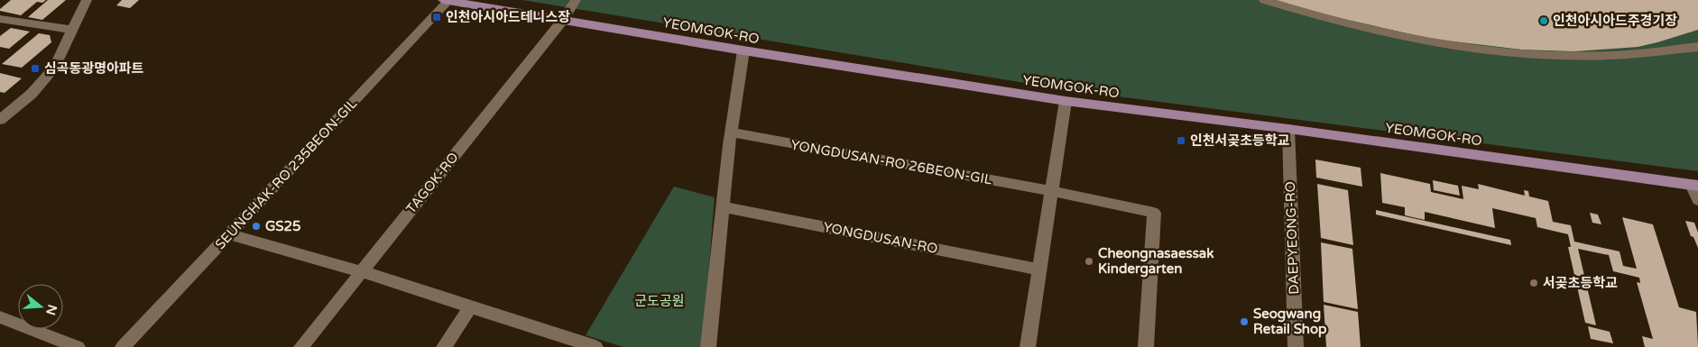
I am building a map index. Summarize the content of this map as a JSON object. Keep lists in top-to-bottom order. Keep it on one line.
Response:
{"streets":{"main road":["YEOMGOK-RO"],"street":["YONGDUSAN-RO 26BEON-GIL","SEUNGHAK-RO 235BEON-GIL","TAGOK-RO","YONGDUSAN-RO","DAEPYEONG-RO"]},"crossings":[["YEOMGOK-RO","SEUNGHAK-RO 235BEON-GIL"],["YEOMGOK-RO","TAGOK-RO"],["YEOMGOK-RO","DAEPYEONG-RO"]],"parks":["군도공원"],"places":{"transit":["인천아시아드테니스장","심곡동광명아파트","인천서곶초등학교"],"other":["인천아시아드주경기장","GS25","Cheongnasaessak Kindergarten","서곶초등학교","Seogwang Retail Shop"]},"north":"right"}
